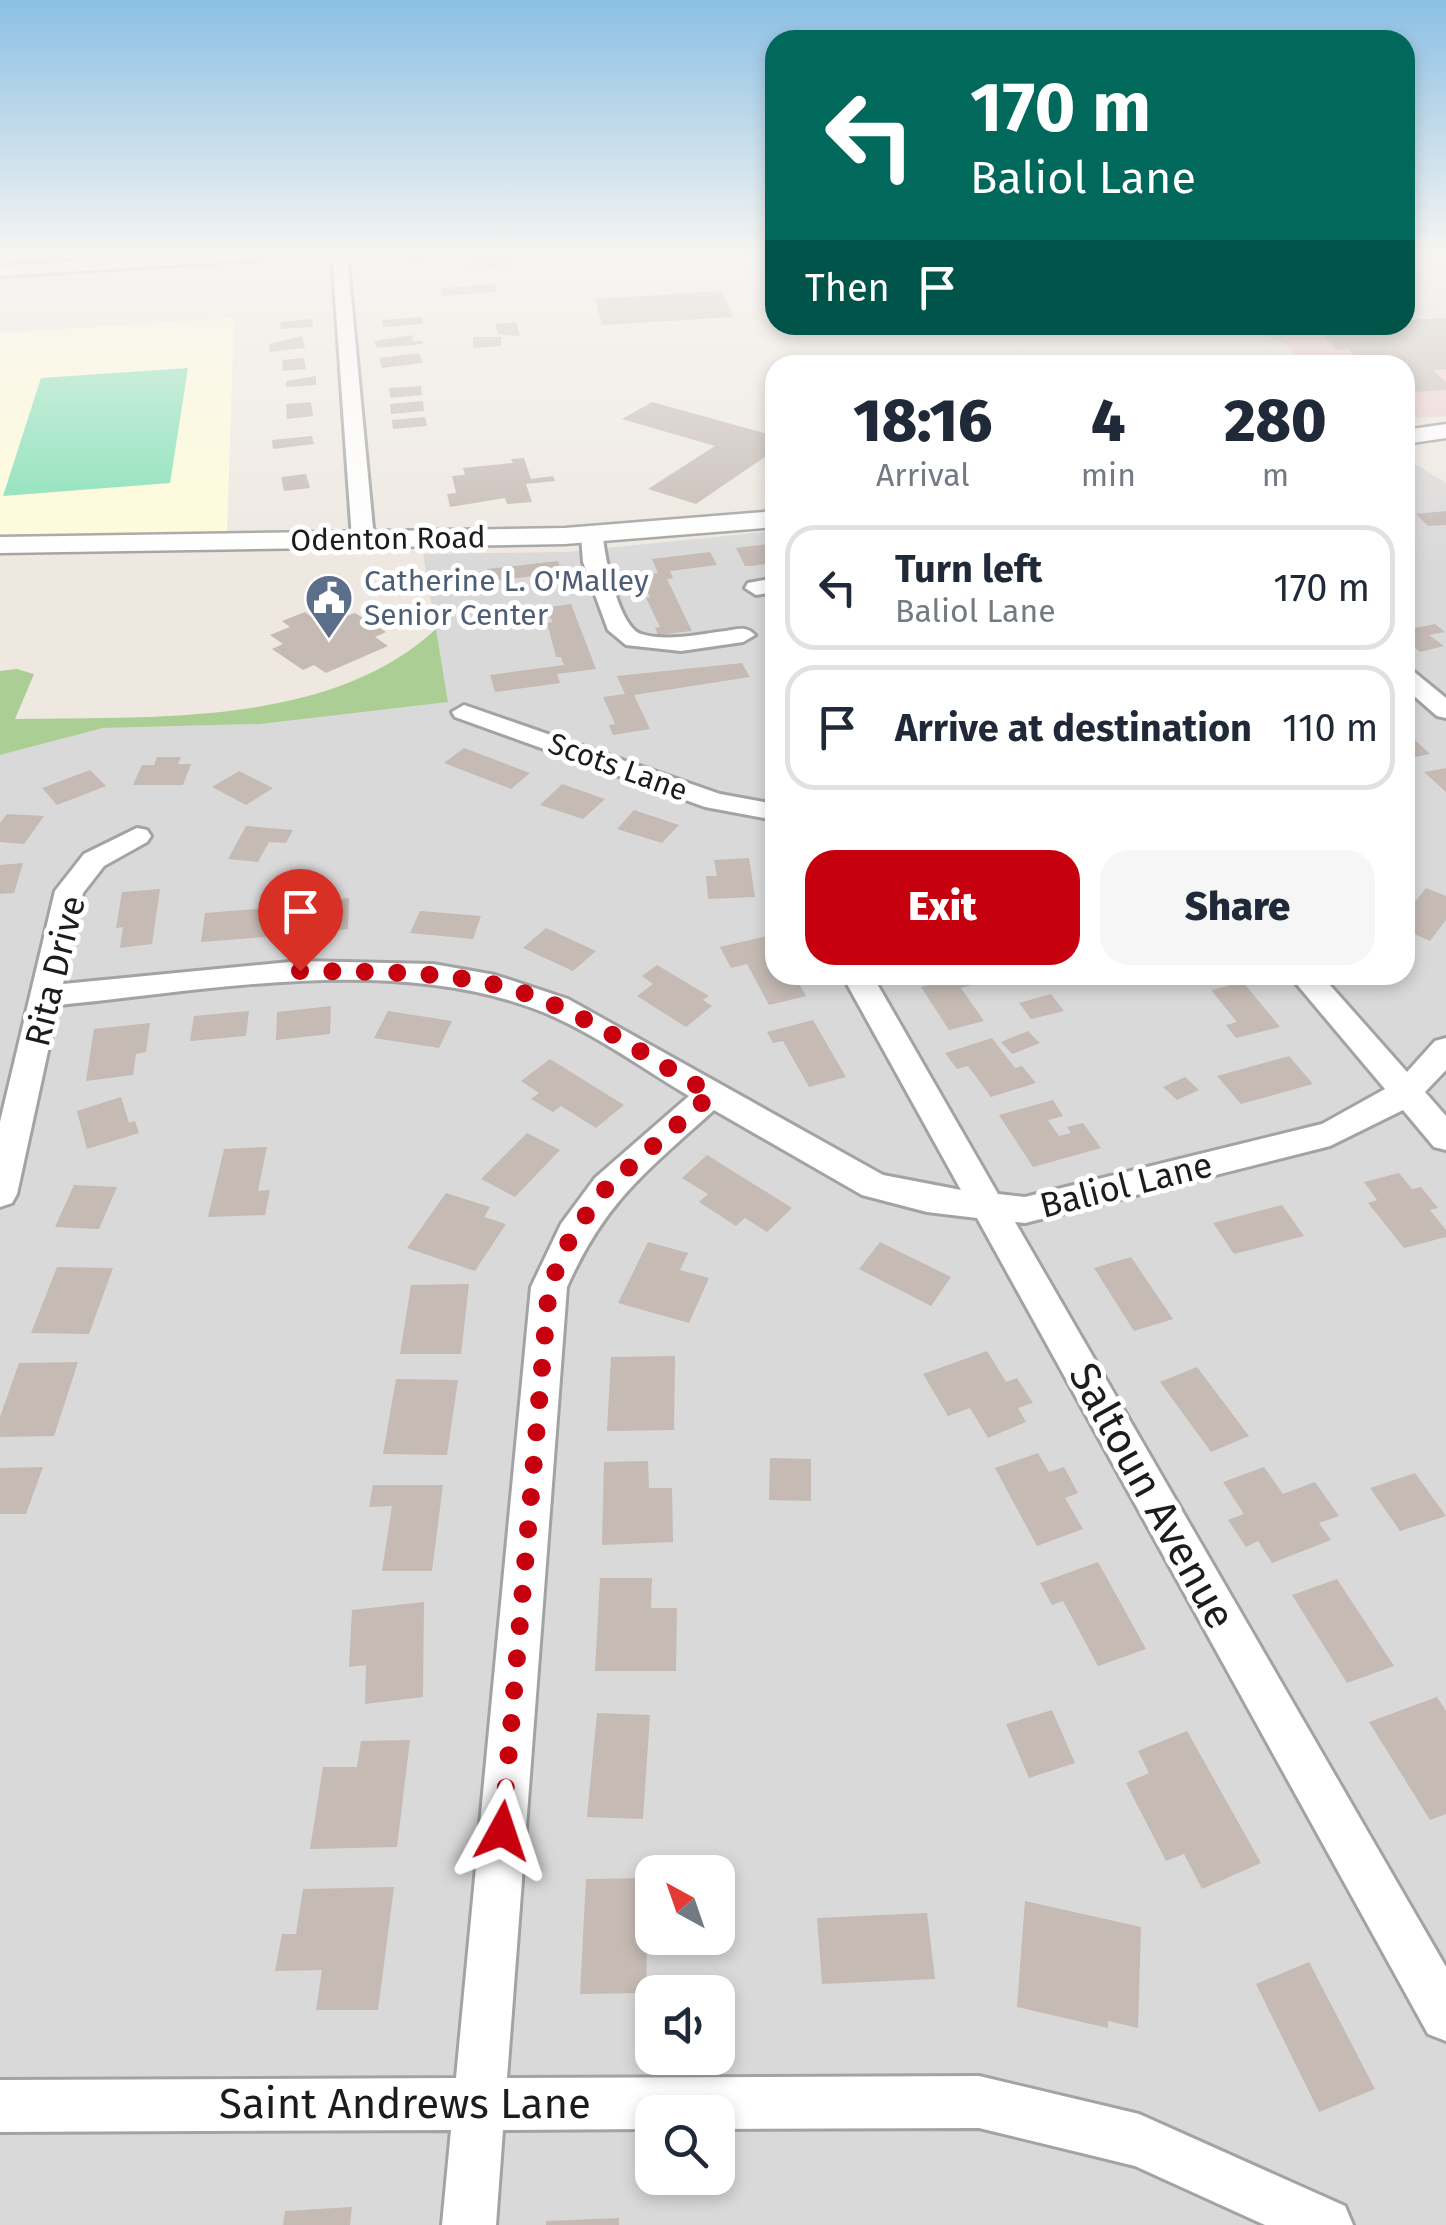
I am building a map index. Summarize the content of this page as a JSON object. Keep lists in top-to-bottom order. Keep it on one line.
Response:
{"streets":{"street":["Odenton Road","Scots Lane","Rita Drive","Baliol Lane","Saltoun Avenue","Saint Andrews Lane"]},"crossings":[["Rita Drive","Baliol Lane"],["Baliol Lane","Saltoun Avenue"]],"places":{"public building":["Catherine L. O'Malley Senior Center"]},"north":"top left","page":{"turn":["170 m","Baliol Lane"],"then":"Then","eta":["18:16","Arrival","4","min","280","m"],"list":[{"name":"Turn left","note":"Baliol Lane","value":"170 m"},{"name":"Arrive at destination","value":"110 m"}],"buttons":["Exit","Share"]}}
